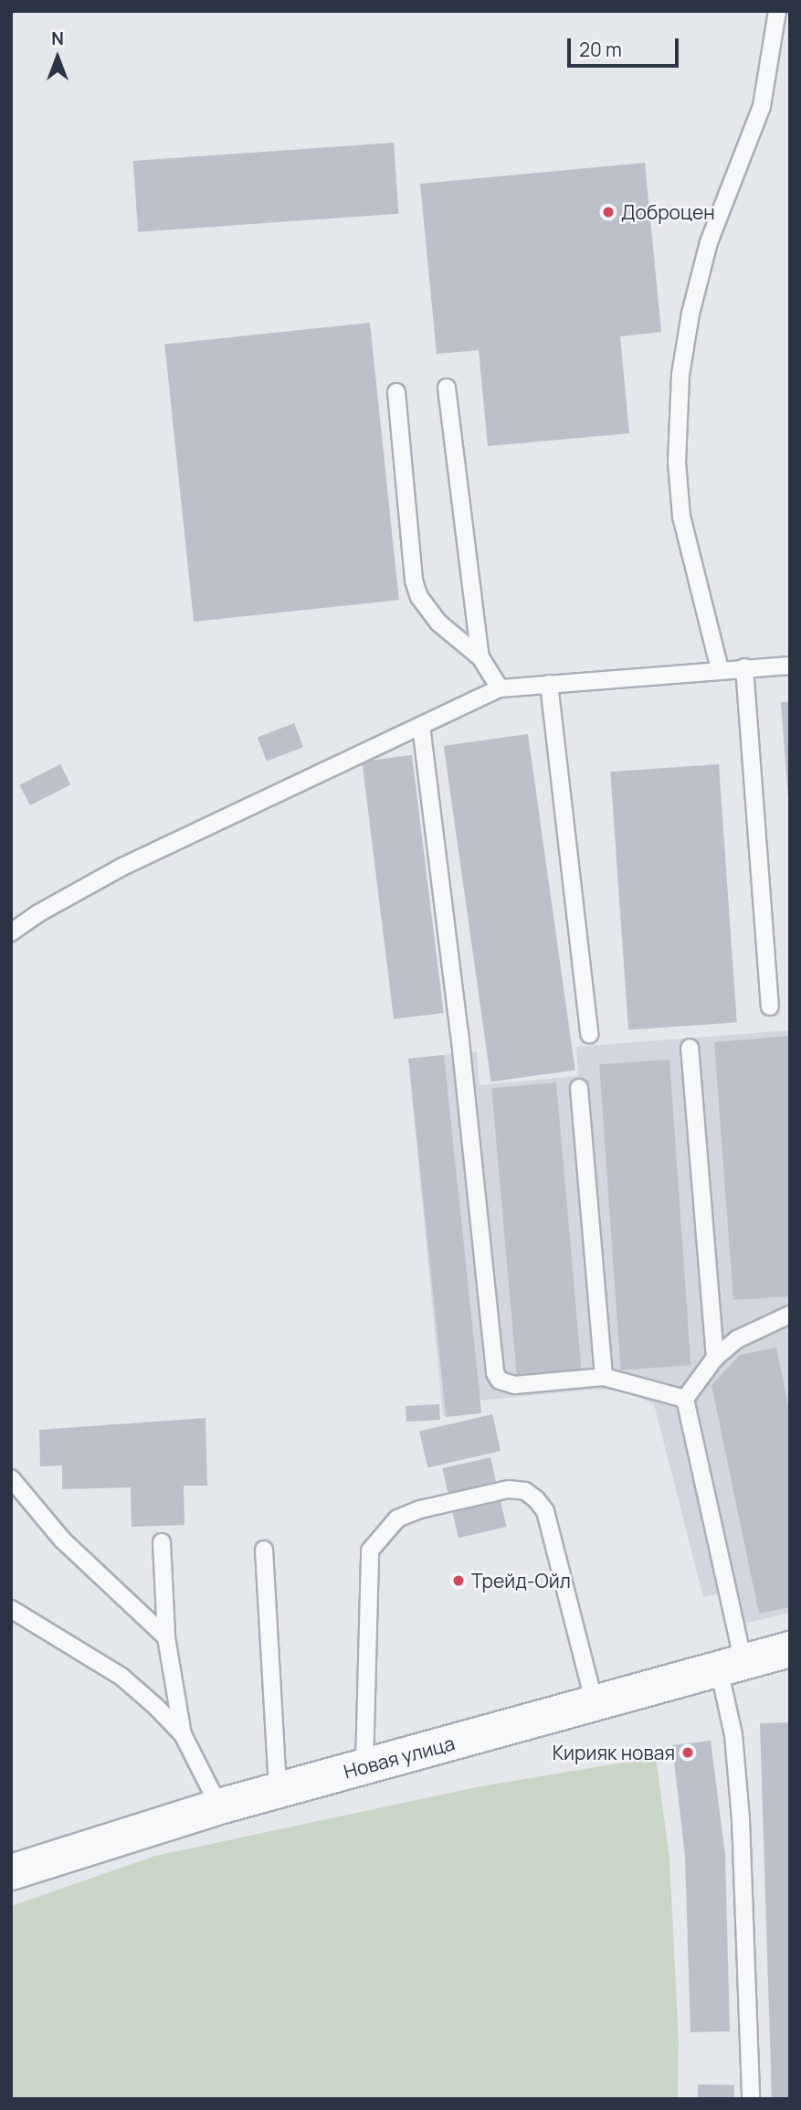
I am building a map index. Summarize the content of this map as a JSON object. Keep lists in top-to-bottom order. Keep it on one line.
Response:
{"streets":{"street":["Новая улица"]},"places":["Доброцен","Трейд-Ойл","Кирияк новая"],"scale_bar":"20 m","north":"top"}
